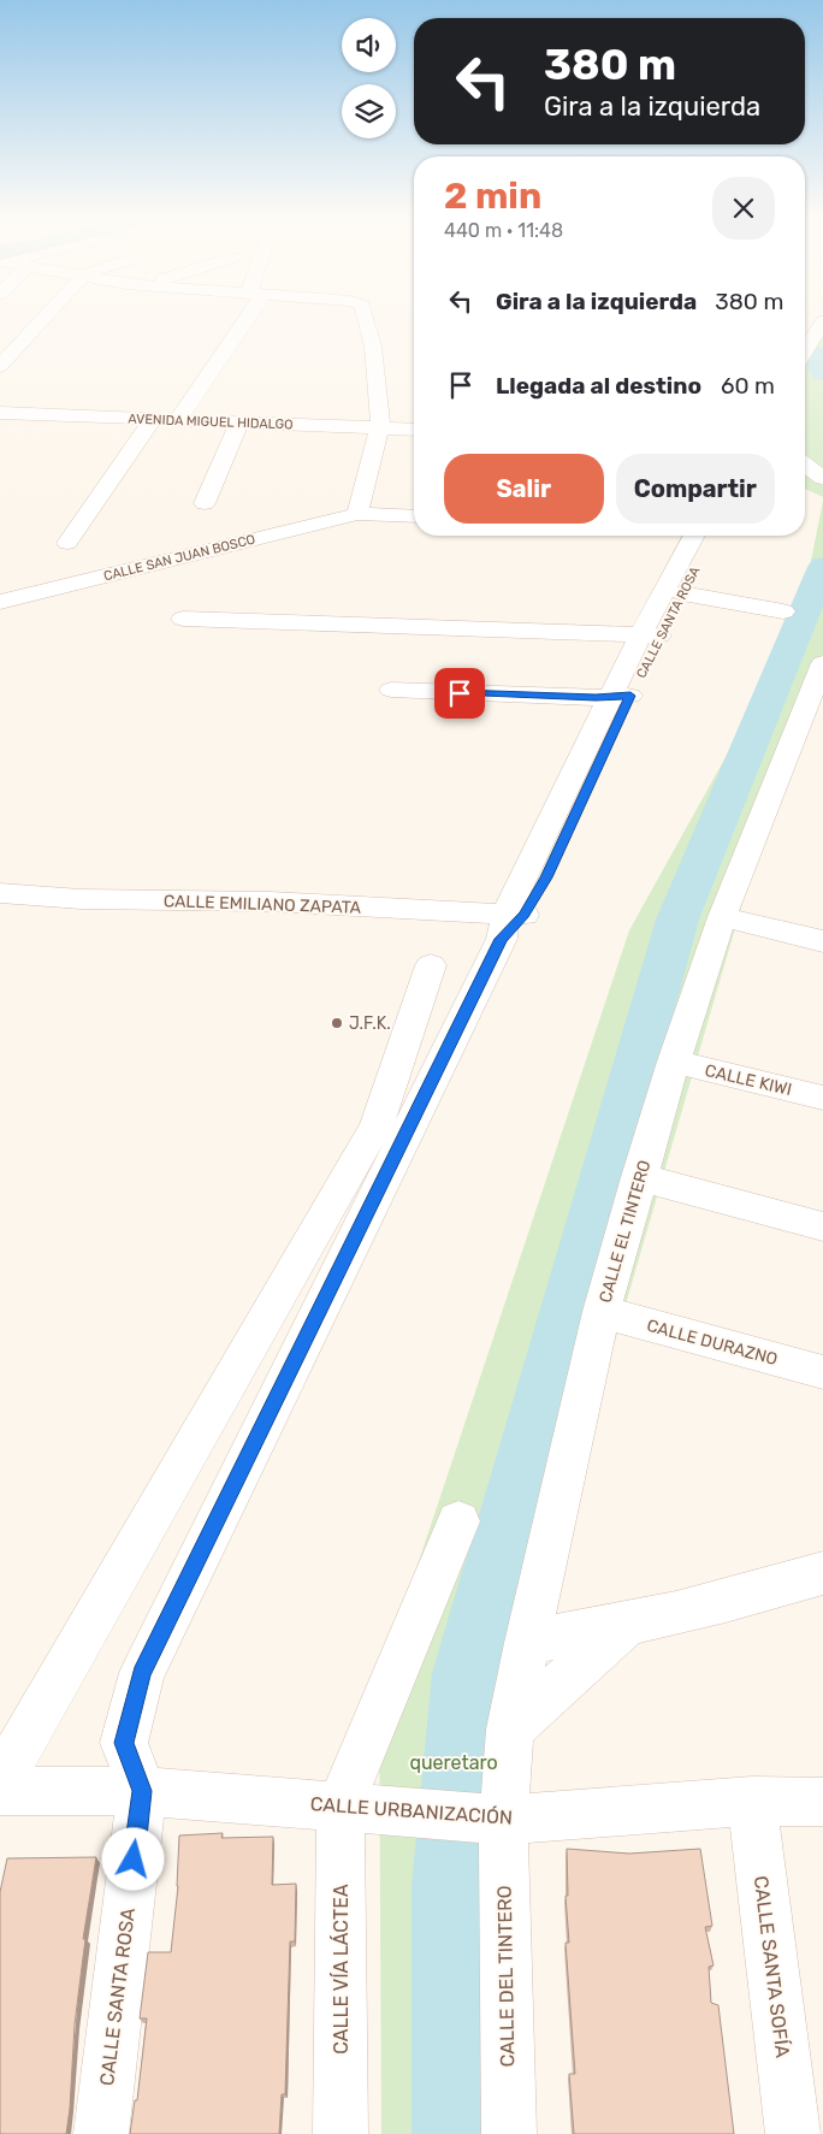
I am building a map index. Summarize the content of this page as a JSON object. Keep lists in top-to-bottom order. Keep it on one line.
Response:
{"streets":{"street":["AVENIDA MIGUEL HIDALGO","CALLE SAN JUAN BOSCO","CALLE SANTA ROSA","CALLE EMILIANO ZAPATA","CALLE KIWI","CALLE EL TINTERO","CALLE DURAZNO","CALLE URBANIZACIÓN","CALLE SANTA SOFÍA","CALLE VÍA LÁCTEA","CALLE DEL TINTERO"]},"crossings":[["CALLE SANTA ROSA","CALLE EMILIANO ZAPATA"],["CALLE SANTA ROSA","CALLE URBANIZACIÓN"],["CALLE KIWI","CALLE EL TINTERO"],["CALLE EL TINTERO","CALLE DURAZNO"],["CALLE EL TINTERO","CALLE URBANIZACIÓN"],["CALLE EL TINTERO","CALLE DEL TINTERO"],["CALLE URBANIZACIÓN","CALLE SANTA SOFÍA"],["CALLE URBANIZACIÓN","CALLE VÍA LÁCTEA"],["CALLE URBANIZACIÓN","CALLE DEL TINTERO"]],"parks":["queretaro"],"places":["J.F.K."],"page":{"turn":["380 m","Gira a la izquierda"],"heading":["2 min","440 m · 11:48"],"list":[{"name":"Gira a la izquierda","value":"380 m"},{"name":"Llegada al destino","value":"60 m"}],"buttons":["Salir","Compartir"]}}
